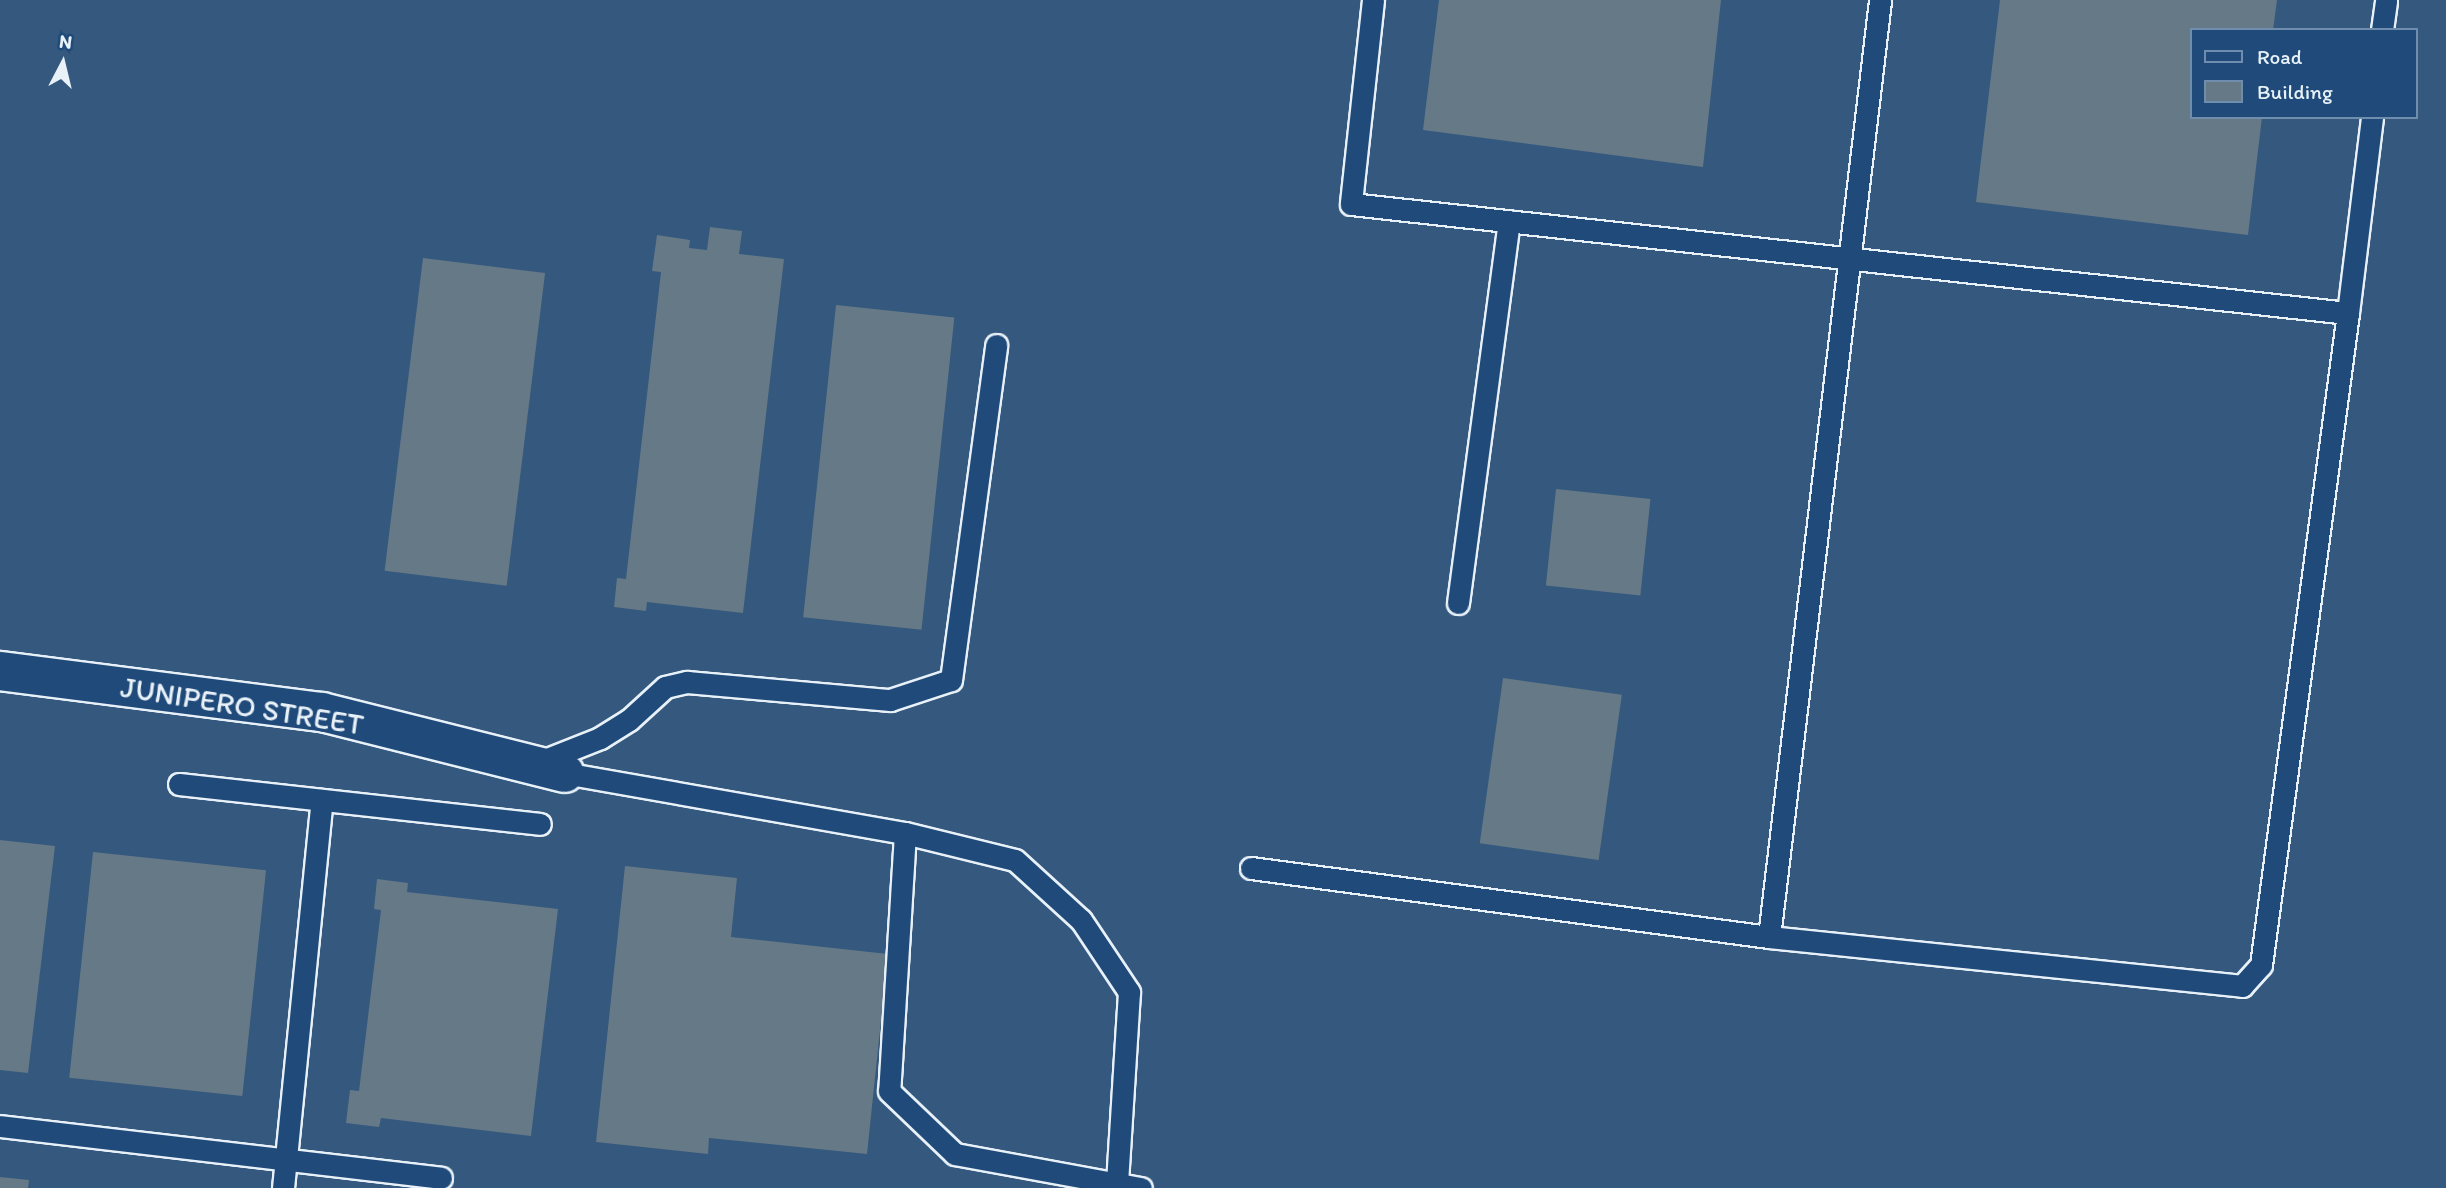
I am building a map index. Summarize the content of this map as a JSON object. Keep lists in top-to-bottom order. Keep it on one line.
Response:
{"streets":{"street":["JUNIPERO STREET"]},"legend":["Road","Building"],"north":"top"}
